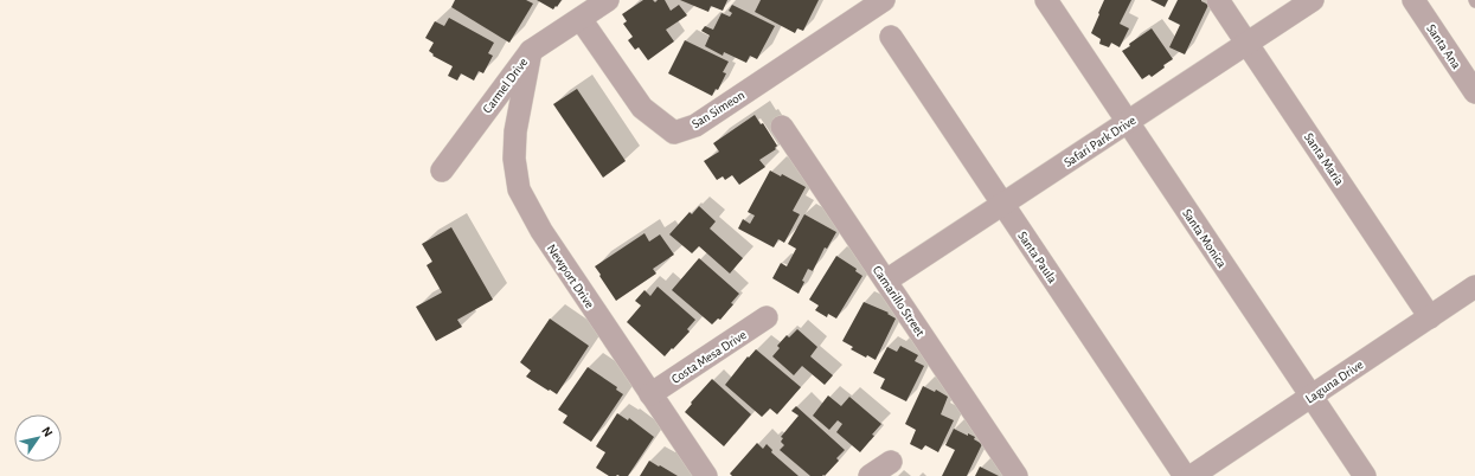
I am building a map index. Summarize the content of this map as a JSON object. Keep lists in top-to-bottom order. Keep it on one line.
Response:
{"streets":{"street":["Santa Ana","Carmel Drive","San Simeon","Safari Park Drive","Santa Maria","Santa Monica","Santa Paula","Newport Drive","Camarillo Street","Costa Mesa Drive","Laguna Drive"]},"crossings":[["Carmel Drive","San Simeon"],["Carmel Drive","Newport Drive"],["Safari Park Drive","Santa Maria"],["Safari Park Drive","Santa Monica"],["Safari Park Drive","Santa Paula"],["Safari Park Drive","Camarillo Street"],["Santa Maria","Laguna Drive"],["Santa Monica","Laguna Drive"],["Newport Drive","Costa Mesa Drive"]],"north":"top right"}
